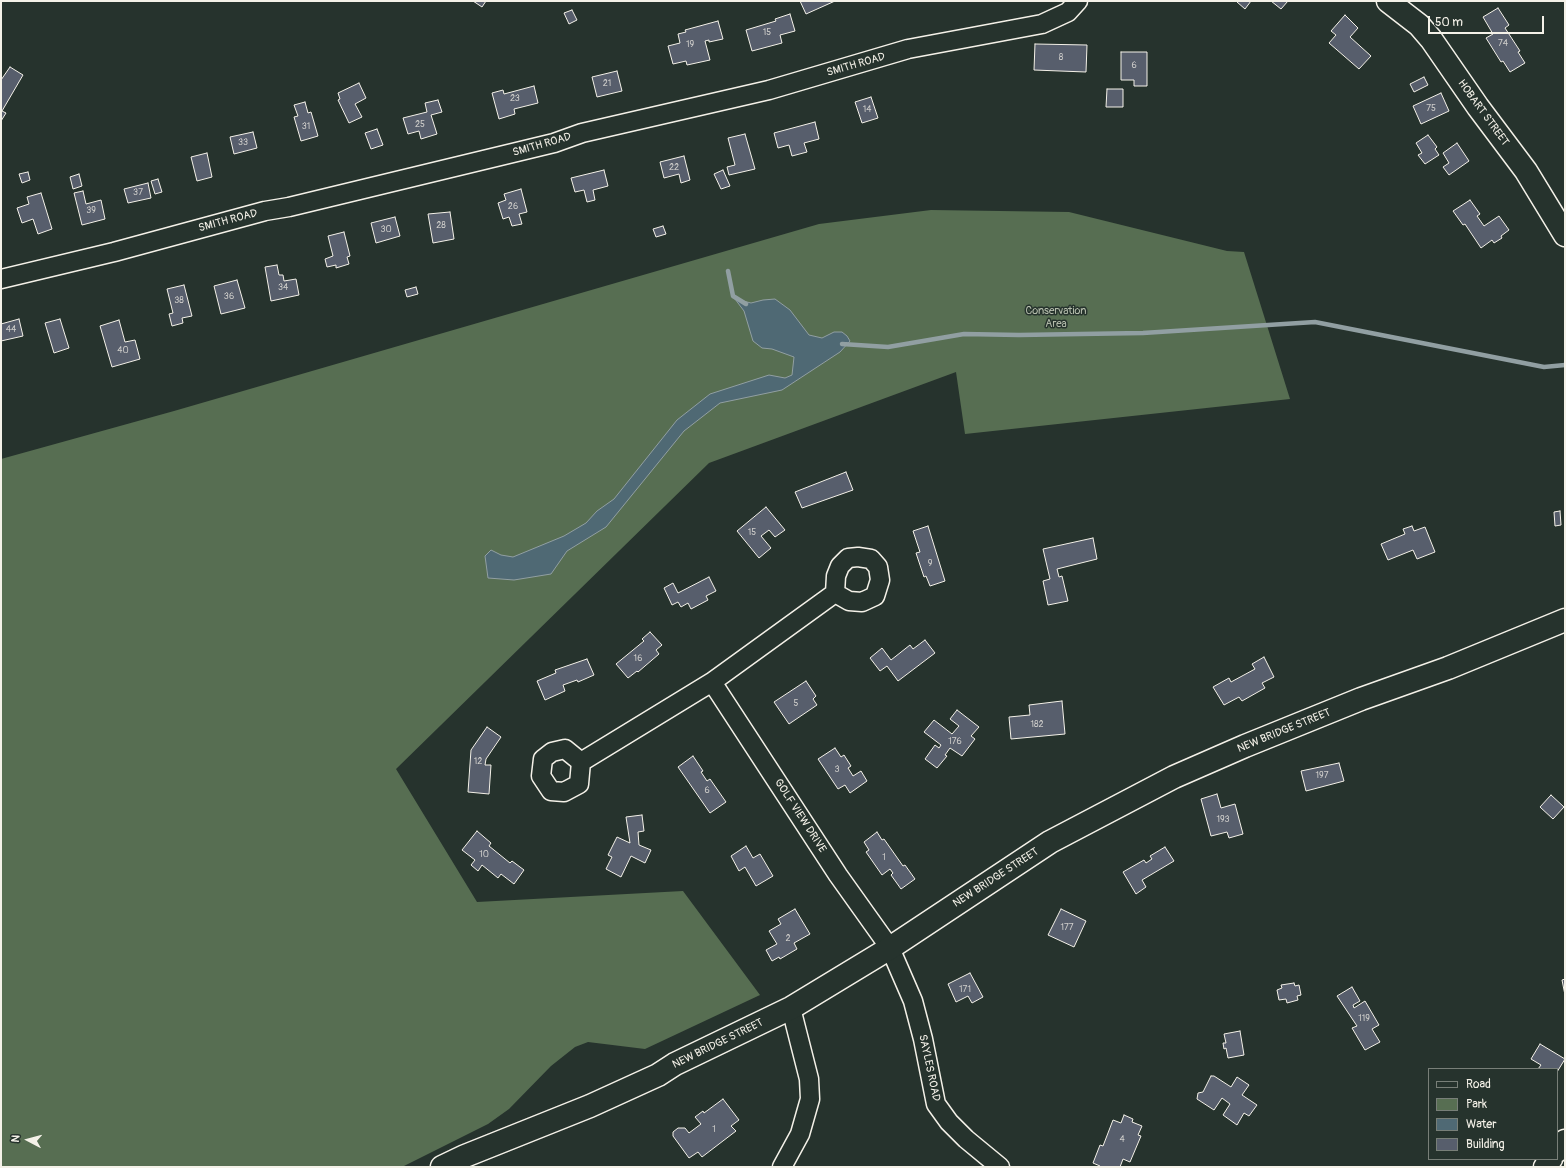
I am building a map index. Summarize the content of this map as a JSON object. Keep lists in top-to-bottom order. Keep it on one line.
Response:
{"streets":{"street":["SMITH ROAD","HOBART STREET","NEW BRIDGE STREET","GOLF VIEW DRIVE","SAYLES ROAD"]},"crossings":[["NEW BRIDGE STREET","GOLF VIEW DRIVE"],["NEW BRIDGE STREET","SAYLES ROAD"],["GOLF VIEW DRIVE","SAYLES ROAD"]],"parks":["Conservation Area"],"house_numbers":["15","74","19","8","6","21","23","75","14","25","31","33","22","37","26","39","28","30","34","36","38","44","40","15","9","16","5","182","176","12","3","197","6","193","10","1","177","2","171","119","1","4"],"legend":["Road","Park","Water","Building"],"scale_bar":"50 m","north":"left"}
